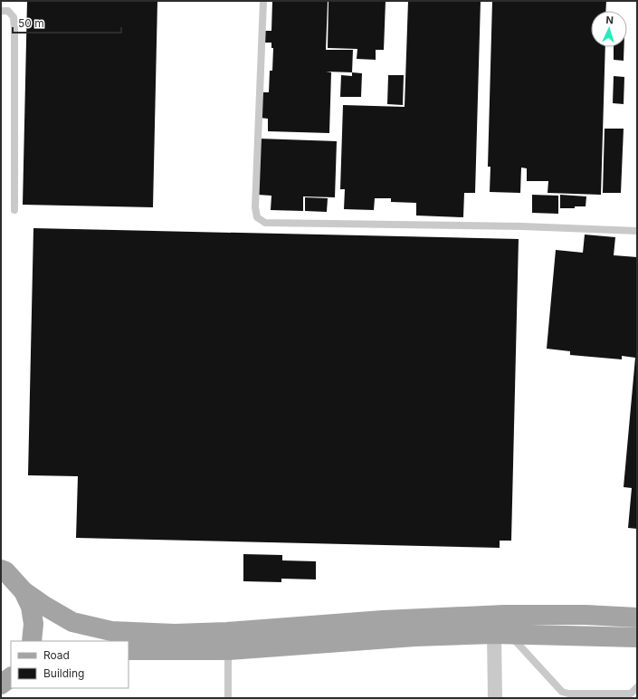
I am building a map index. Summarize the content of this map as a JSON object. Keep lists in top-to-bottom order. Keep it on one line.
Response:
{"legend":["Road","Building"],"scale_bar":"50 m","north":"top"}
